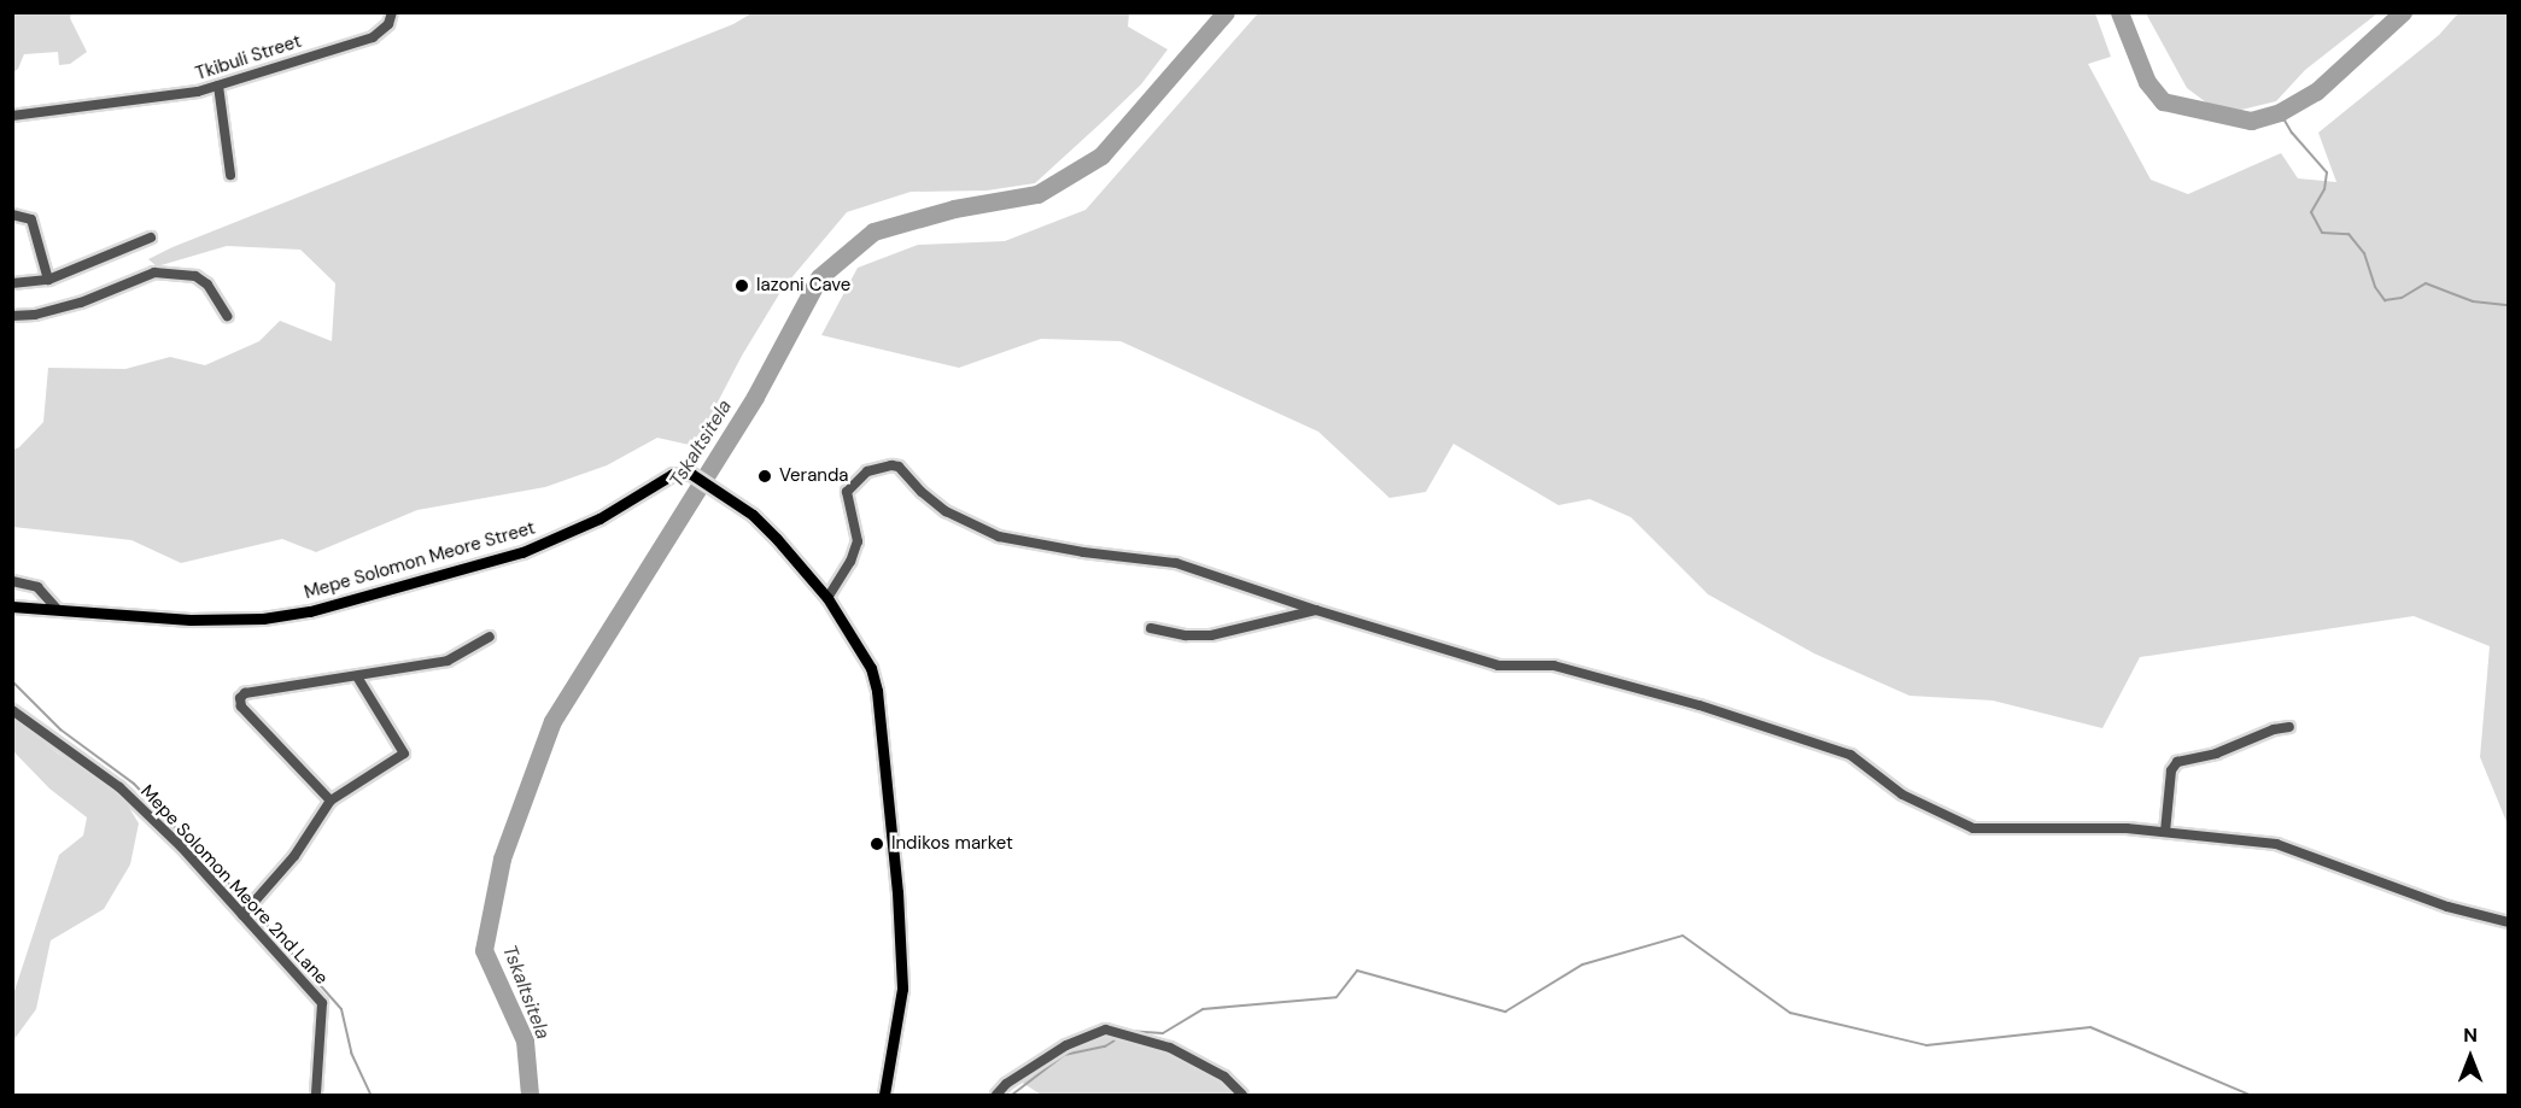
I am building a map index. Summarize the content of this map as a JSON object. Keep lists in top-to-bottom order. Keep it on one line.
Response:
{"streets":{"main road":["Mepe Solomon Meore Street"],"street":["Tkibuli Street","Mepe Solomon Meore 2nd Lane"]},"water":["Tskaltsitela"],"places":["Iazoni Cave","Veranda","Indikos market"],"north":"top"}
